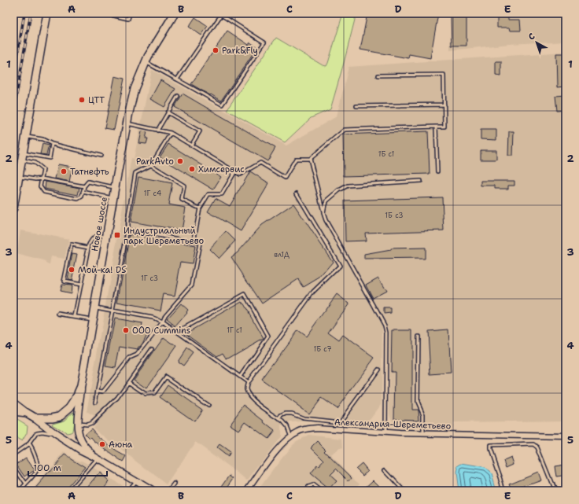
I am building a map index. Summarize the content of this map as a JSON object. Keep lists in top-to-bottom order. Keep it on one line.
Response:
{"streets":{"main road":["Новое шоссе"],"street":["Александрия-Шереметьево"]},"places":{"other":["Park&Fly","ЦТТ","ParkAvto","Химсервис","Татнефть","Мой-ка! DS","OOO Cummins","Аюна"],"transit":["Индустриальный парк Шереметьево"]},"house_numbers":["1Б с1","1Г с4","1Б с3","вл1Д","1Г с3","1Г с1","1Б с7"],"scale_bar":"100 m","north":"top left","grid":{"columns":["A","B","C","D","E"],"rows":["1","2","3","4","5"]}}
